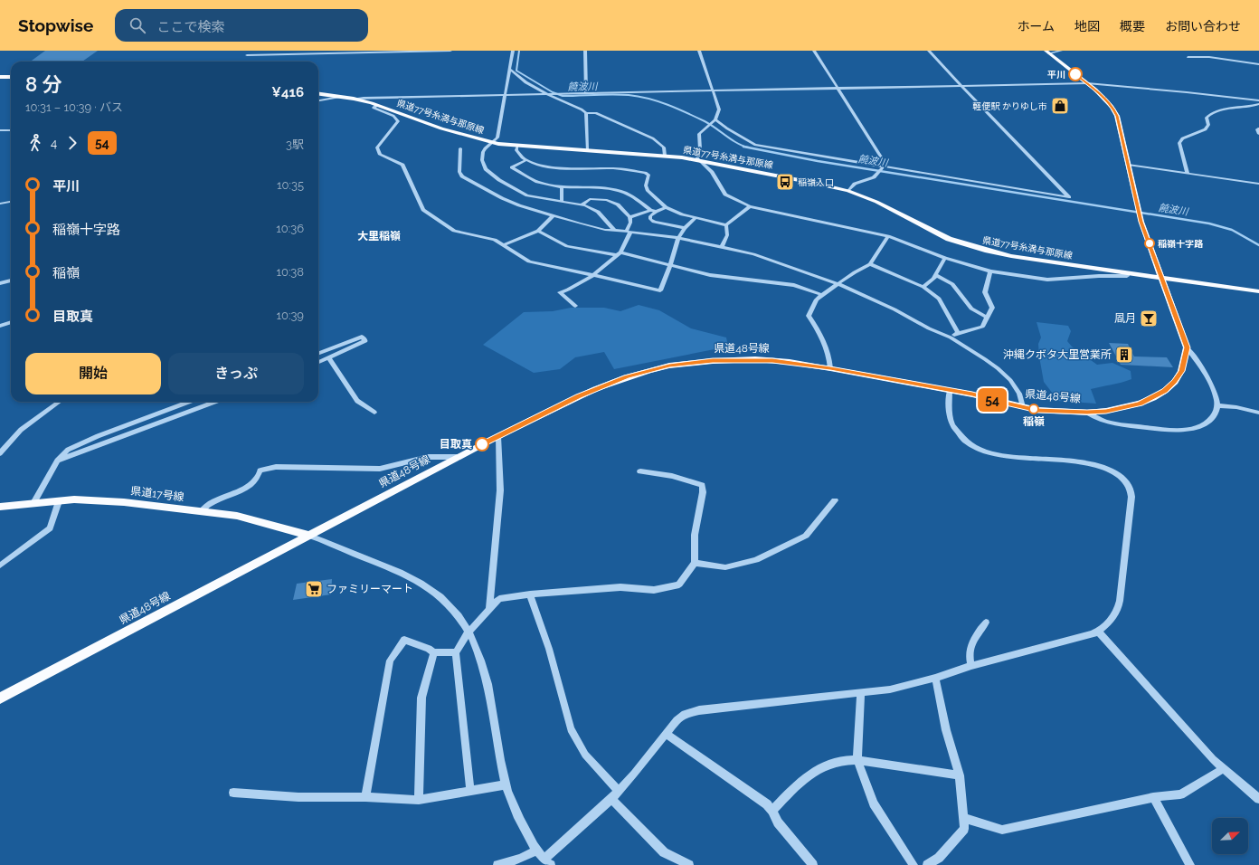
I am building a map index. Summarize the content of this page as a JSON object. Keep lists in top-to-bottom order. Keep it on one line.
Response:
{"streets":{"main road":["県道77号糸満与那原線","県道48号線","県道17号線"]},"crossings":[["県道48号線","県道17号線"]],"districts":["大里稲嶺"],"water":["饒波川"],"places":{"other":["平川","稲嶺十字路","稲嶺","目取真"],"shop":["軽便駅 かりゆし市"],"bus stop":["稲嶺入口"],"bar":["凮月"],"building":["沖縄クボタ大里営業所"],"supermarket":["ファミリーマート"]},"lines":["bus line 54"],"north":"top right","page":{"header":"Stopwise","search":"ここで検索","nav":["ホーム","地図","概要","お問い合わせ"],"on_map":"54","heading":["8 分","10:31 – 10:39 · バス","¥416"],"legs":["4","54","3駅"],"list":[{"name":"平川","value":"10:35"},{"name":"稲嶺十字路","value":"10:36"},{"name":"稲嶺","value":"10:38"},{"name":"目取真","value":"10:39"}],"buttons":["開始","きっぷ"]}}
